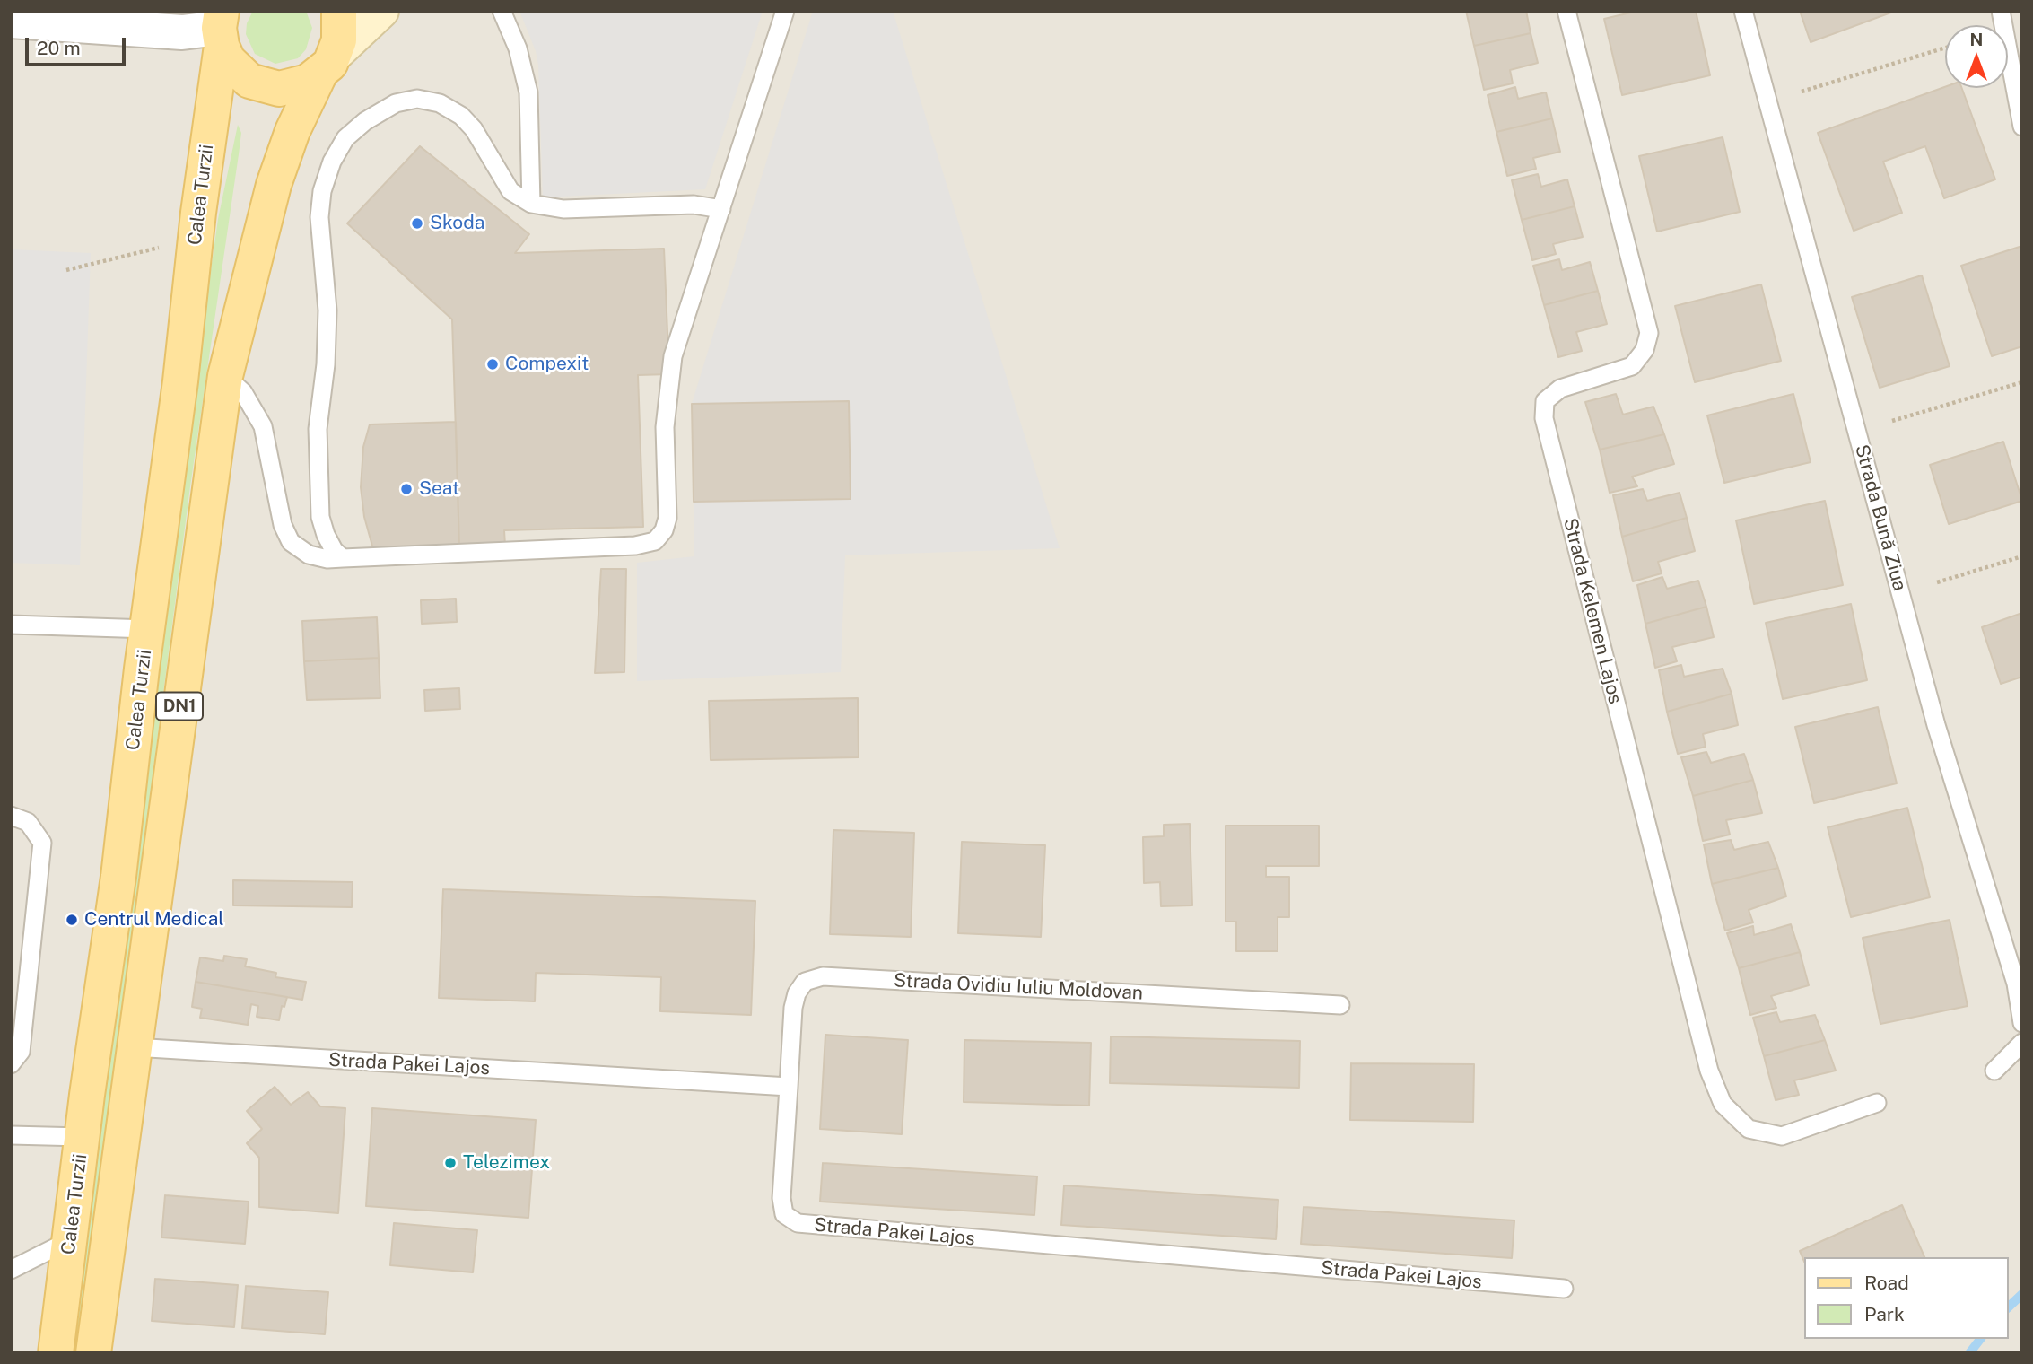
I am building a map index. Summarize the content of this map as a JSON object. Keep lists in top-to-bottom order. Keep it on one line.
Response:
{"streets":{"main road":["Calea Turzii","DN1"],"lane":["Strada Bună Ziua","Strada Kelemen Lajos","Strada Ovidiu Iuliu Moldovan","Strada Pakei Lajos"]},"crossings":[["Calea Turzii","DN1"],["Calea Turzii","Strada Pakei Lajos"],["Strada Ovidiu Iuliu Moldovan","Strada Pakei Lajos"]],"places":["Skoda","Compexit","Seat","Centrul Medical","Telezimex"],"legend":["Road","Park"],"scale_bar":"20 m","north":"top"}
